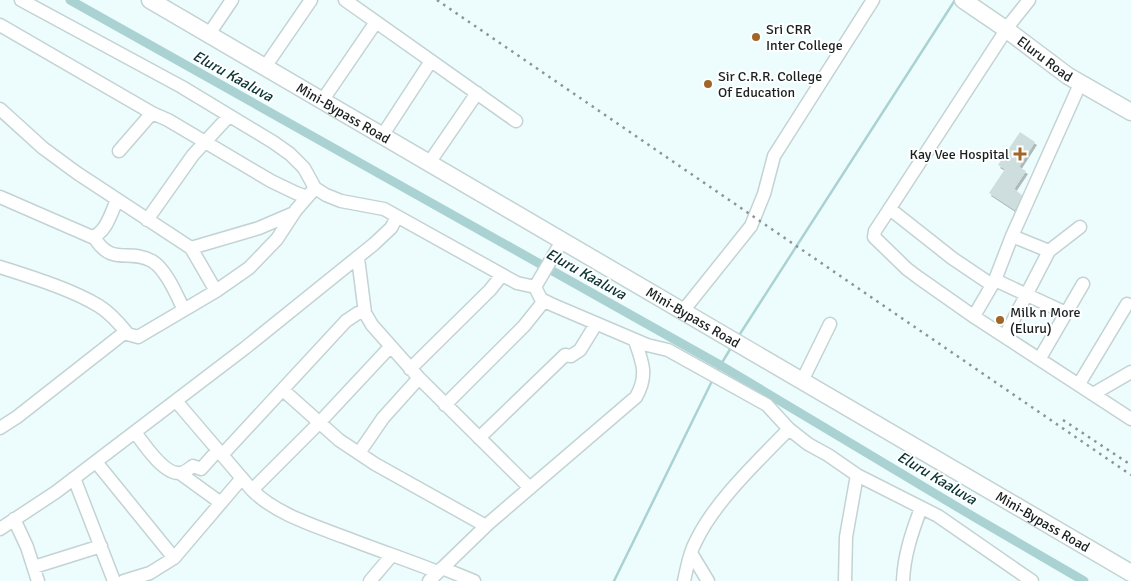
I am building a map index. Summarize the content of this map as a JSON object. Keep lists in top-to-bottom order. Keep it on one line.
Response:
{"streets":{"main road":["Eluru Road","Mini-Bypass Road"]},"water":["Eluru Kaaluva"],"places":{"other":["Sri CRR Inter College","Sir C.R.R. College Of Education","Milk n More (Eluru)"],"health":["Kay Vee Hospital"]}}
